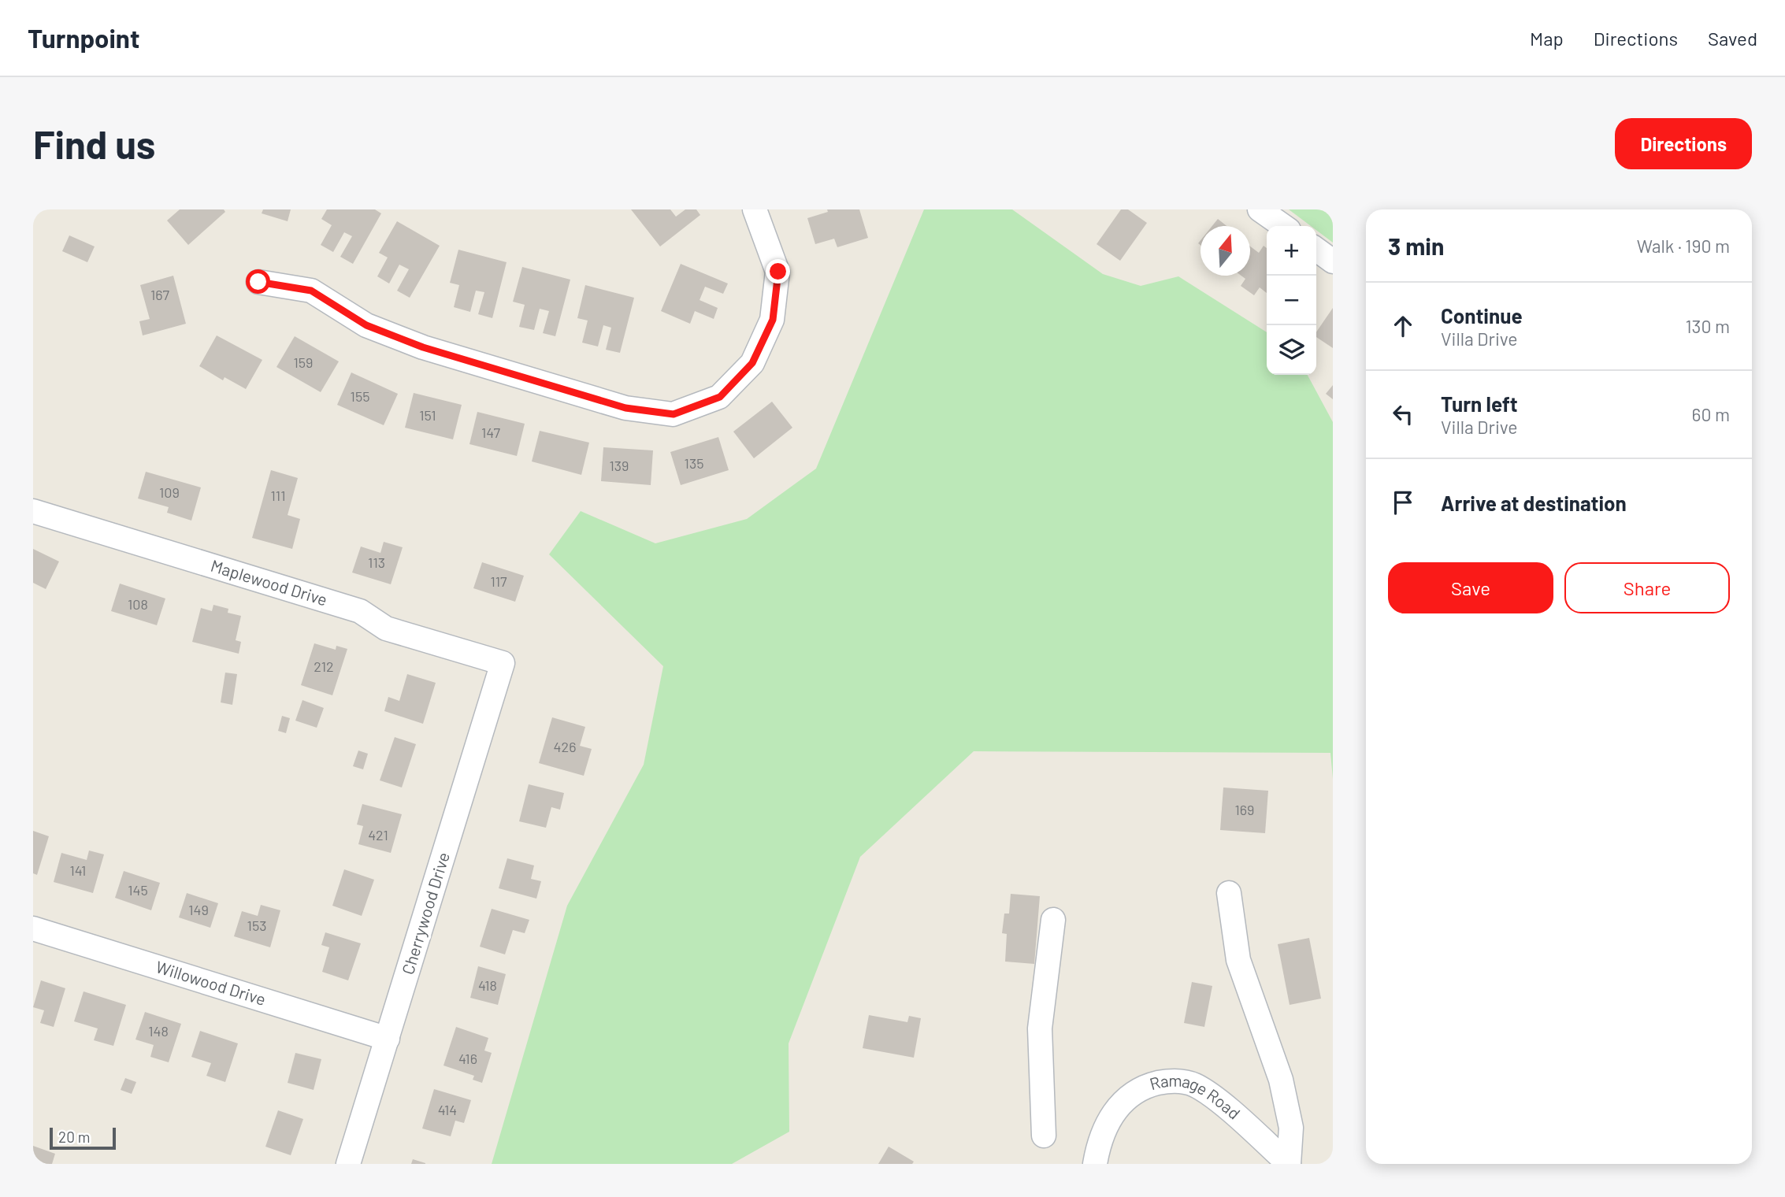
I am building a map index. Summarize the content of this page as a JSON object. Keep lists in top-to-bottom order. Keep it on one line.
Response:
{"streets":{"street":["Maplewood Drive","Cherrywood Drive","Willowood Drive","Ramage Road"]},"crossings":[["Maplewood Drive","Cherrywood Drive"],["Cherrywood Drive","Willowood Drive"]],"house_numbers":["167","159","155","151","147","135","139","109","111","113","117","108","212","426","169","421","141","145","149","153","418","148","416","414"],"scale_bar":"20 m","north":"top","page":{"header":"Turnpoint","nav":["Map","Directions","Saved"],"buttons":["Directions",["Save","Share"]],"title":"Find us","heading":["3 min","Walk · 190 m"],"map_buttons":["+","−"],"list":[["Continue","Villa Drive","130 m"],["Turn left","Villa Drive","60 m"],"Arrive at destination"],"scale":"20 m"}}
